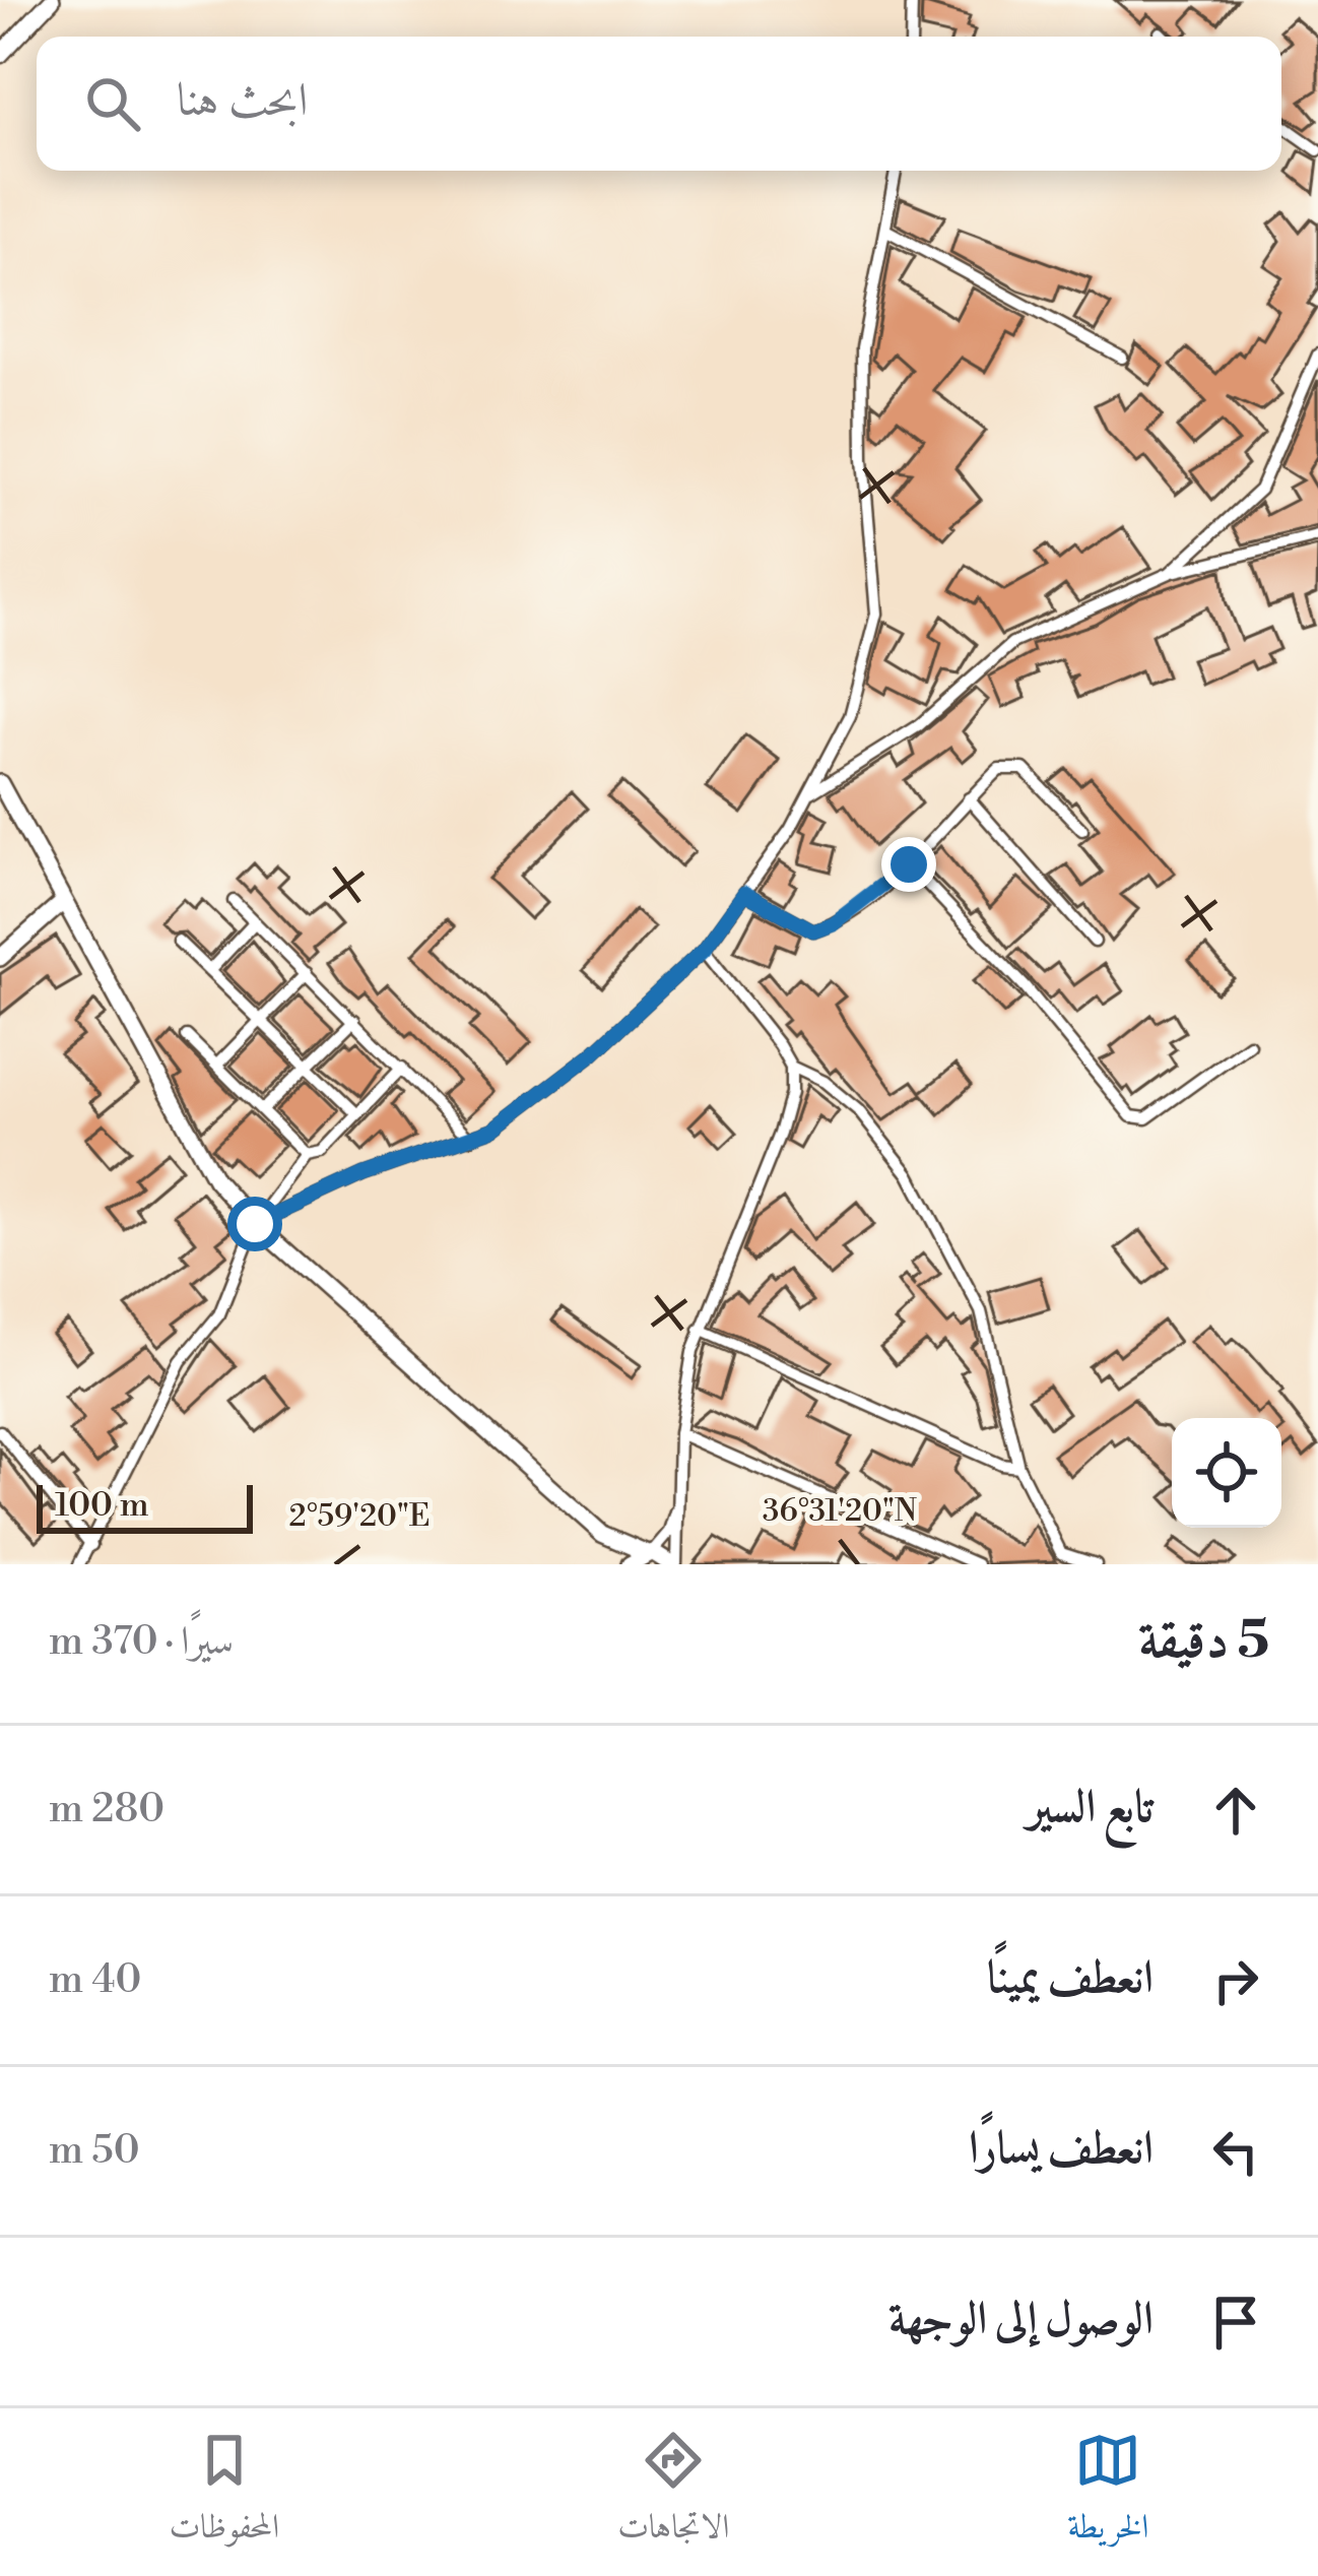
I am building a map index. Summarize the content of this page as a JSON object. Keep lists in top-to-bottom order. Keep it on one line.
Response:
{"scale_bar":"100 m","page":{"search":"ابحث هنا","scale":"100 m","heading":["5 دقيقة","سيرًا · 370 m"],"list":[["تابع السير","280 m"],["انعطف يمينًا","40 m"],["انعطف يسارًا","50 m"],"الوصول إلى الوجهة"],"nav":["الخريطة","الاتجاهات","المحفوظات"]},"coordinates":["36°31'20\"N","2°59'20\"E"]}
